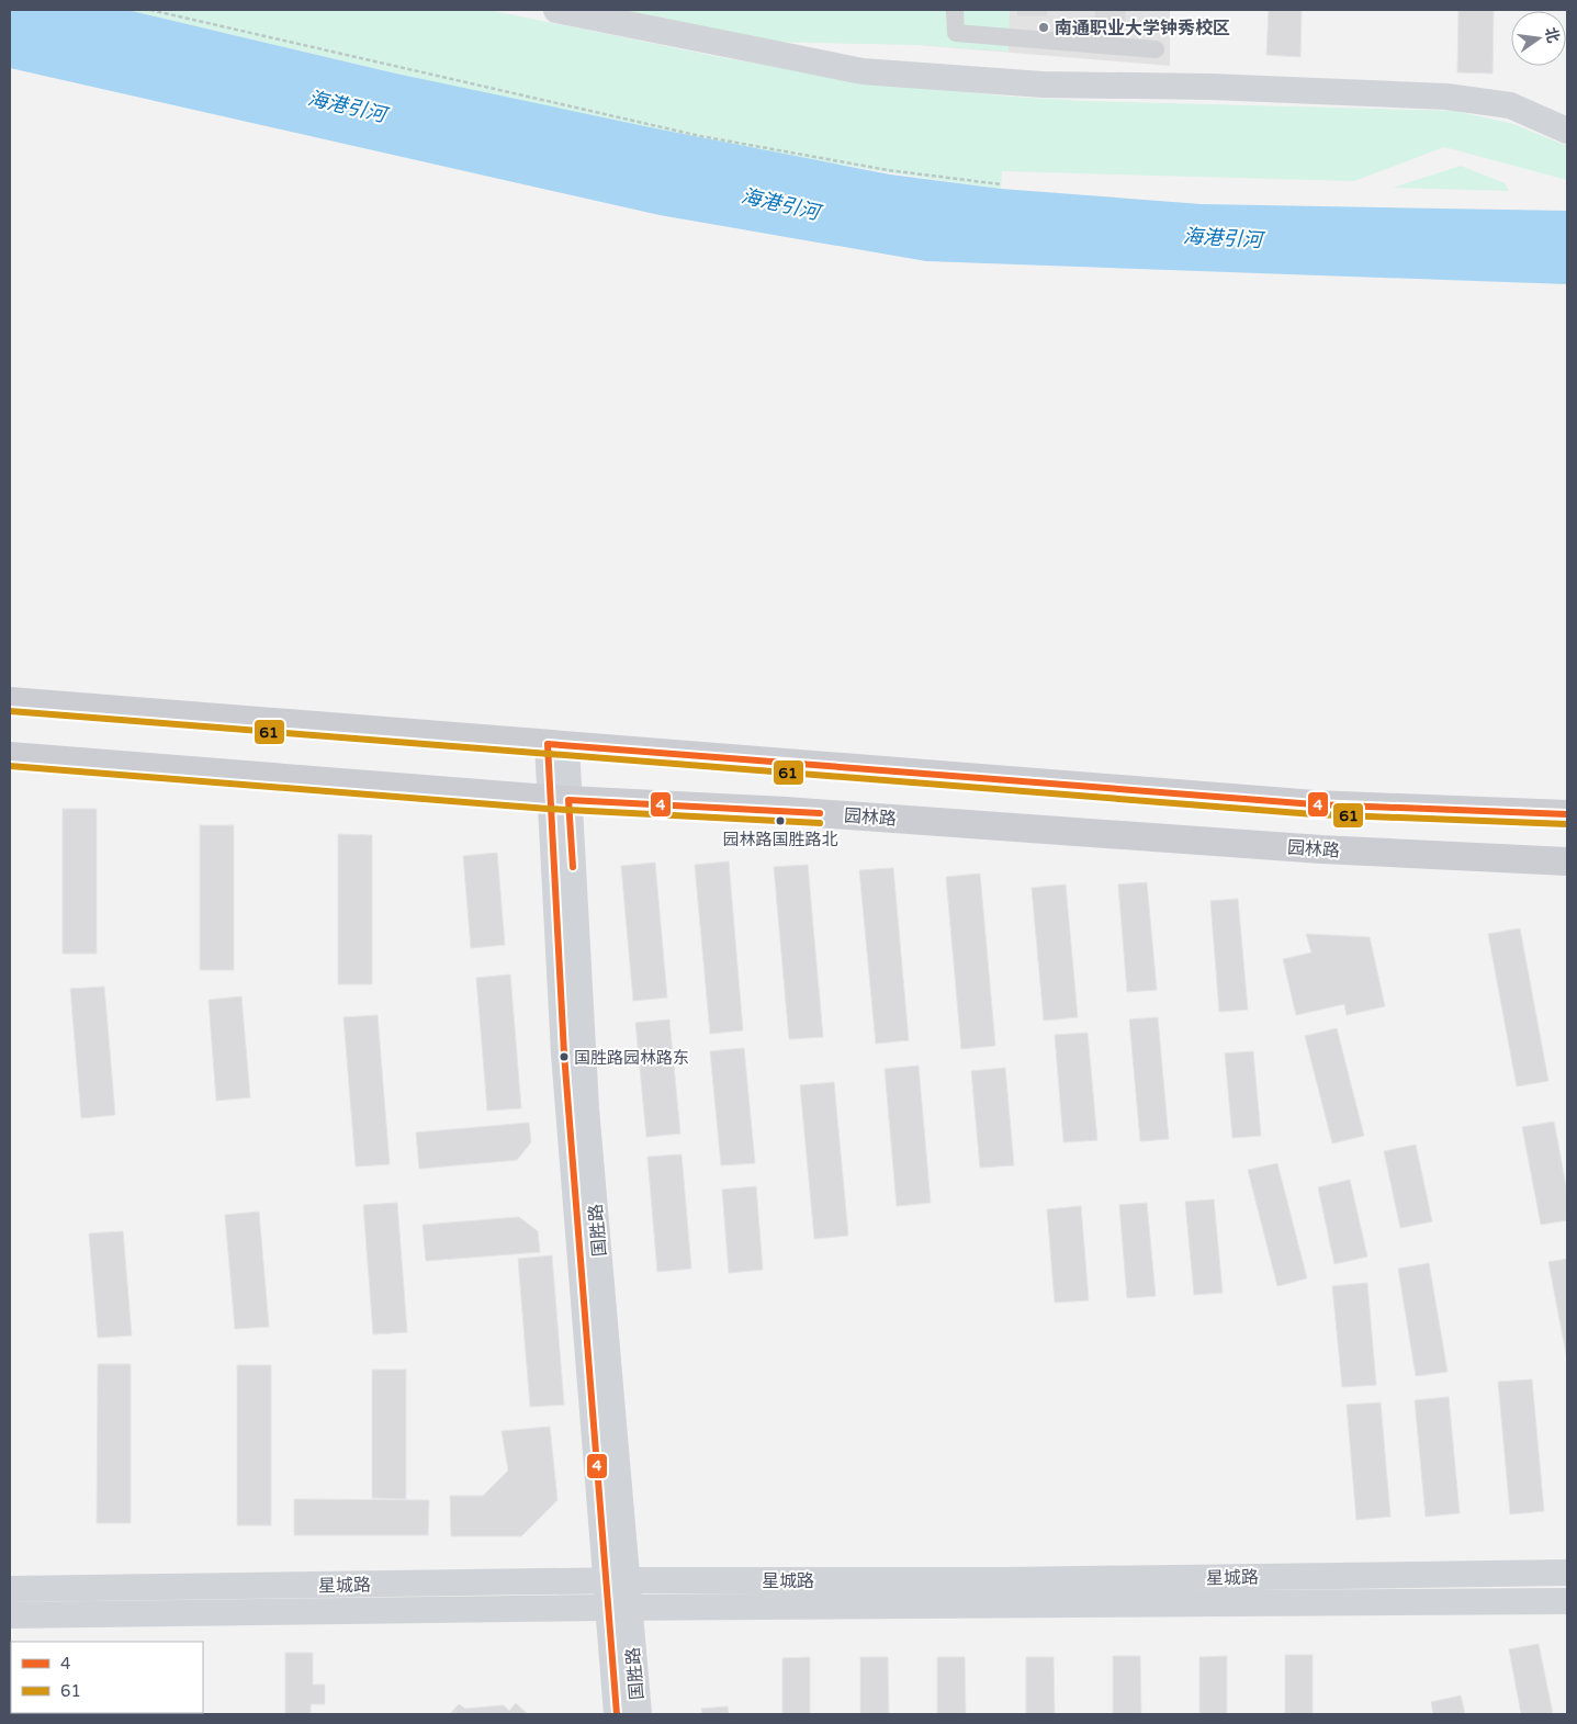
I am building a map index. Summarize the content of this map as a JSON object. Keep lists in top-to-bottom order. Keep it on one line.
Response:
{"streets":{"main road":["园林路"],"street":["国胜路","星城路"]},"crossings":[["园林路","国胜路"],["国胜路","星城路"]],"water":["海港引河"],"places":["南通职业大学钟秀校区","园林路国胜路北","国胜路园林路东"],"lines":["transit line 61","transit line 4"],"legend":["4","61"],"north":"right"}
